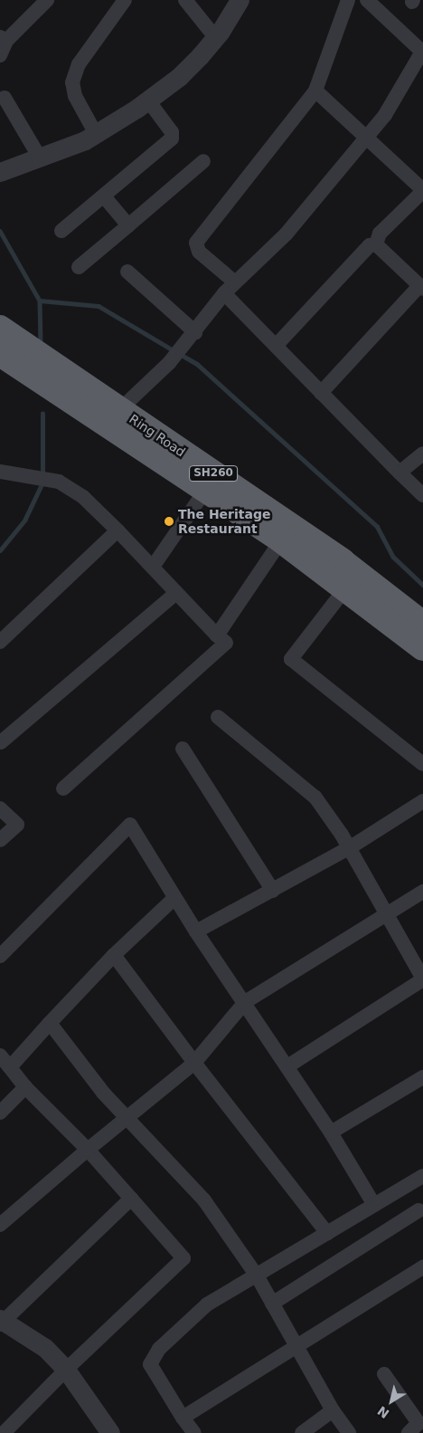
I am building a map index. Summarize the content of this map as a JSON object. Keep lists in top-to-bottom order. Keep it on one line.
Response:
{"streets":{"highway":["Ring Road","SH260"]},"places":["The Heritage Restaurant"],"north":"bottom left"}
